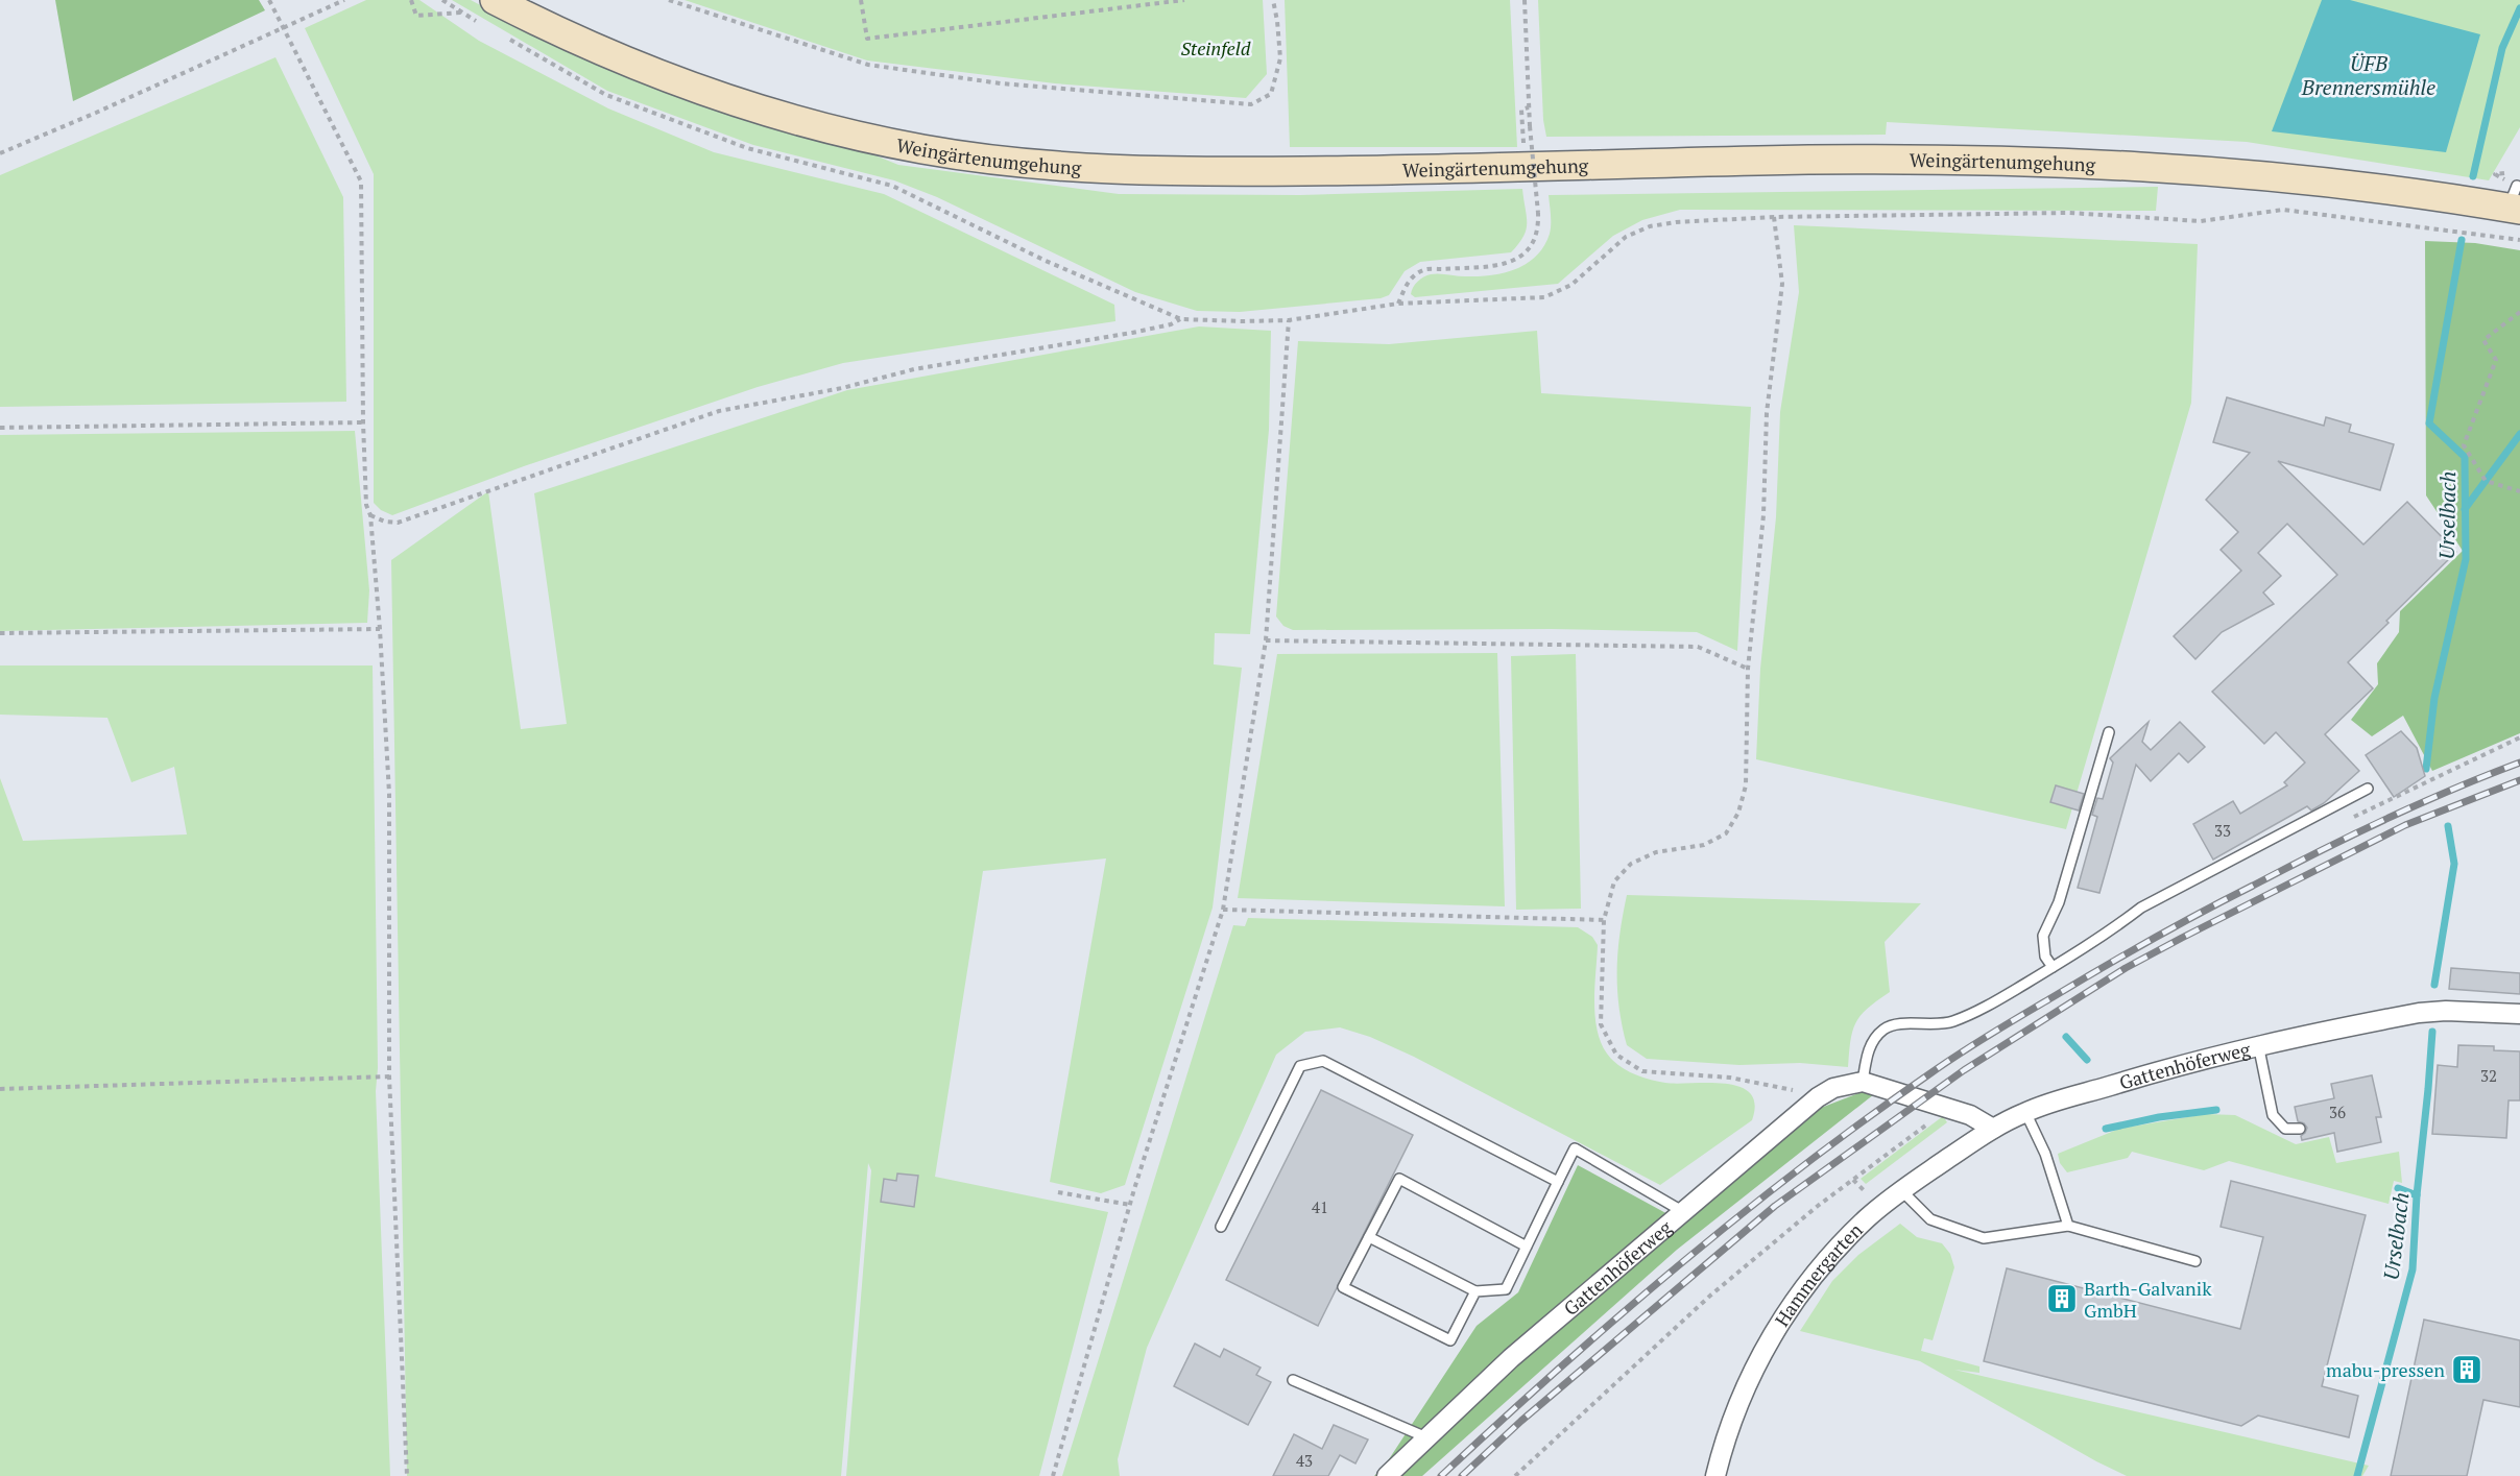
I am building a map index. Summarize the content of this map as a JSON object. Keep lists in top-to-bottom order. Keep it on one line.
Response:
{"streets":{"main road":["Weingärtenumgehung"],"street":["Gattenhöferweg","Hammergarten"]},"crossings":[["Gattenhöferweg","Hammergarten"]],"water":["ÜFB Brennersmühle","Urselbach"],"parks":["Steinfeld"],"places":{"building":["Barth-Galvanik GmbH","mabu-pressen"]},"house_numbers":["33","32","36","41","43"]}
